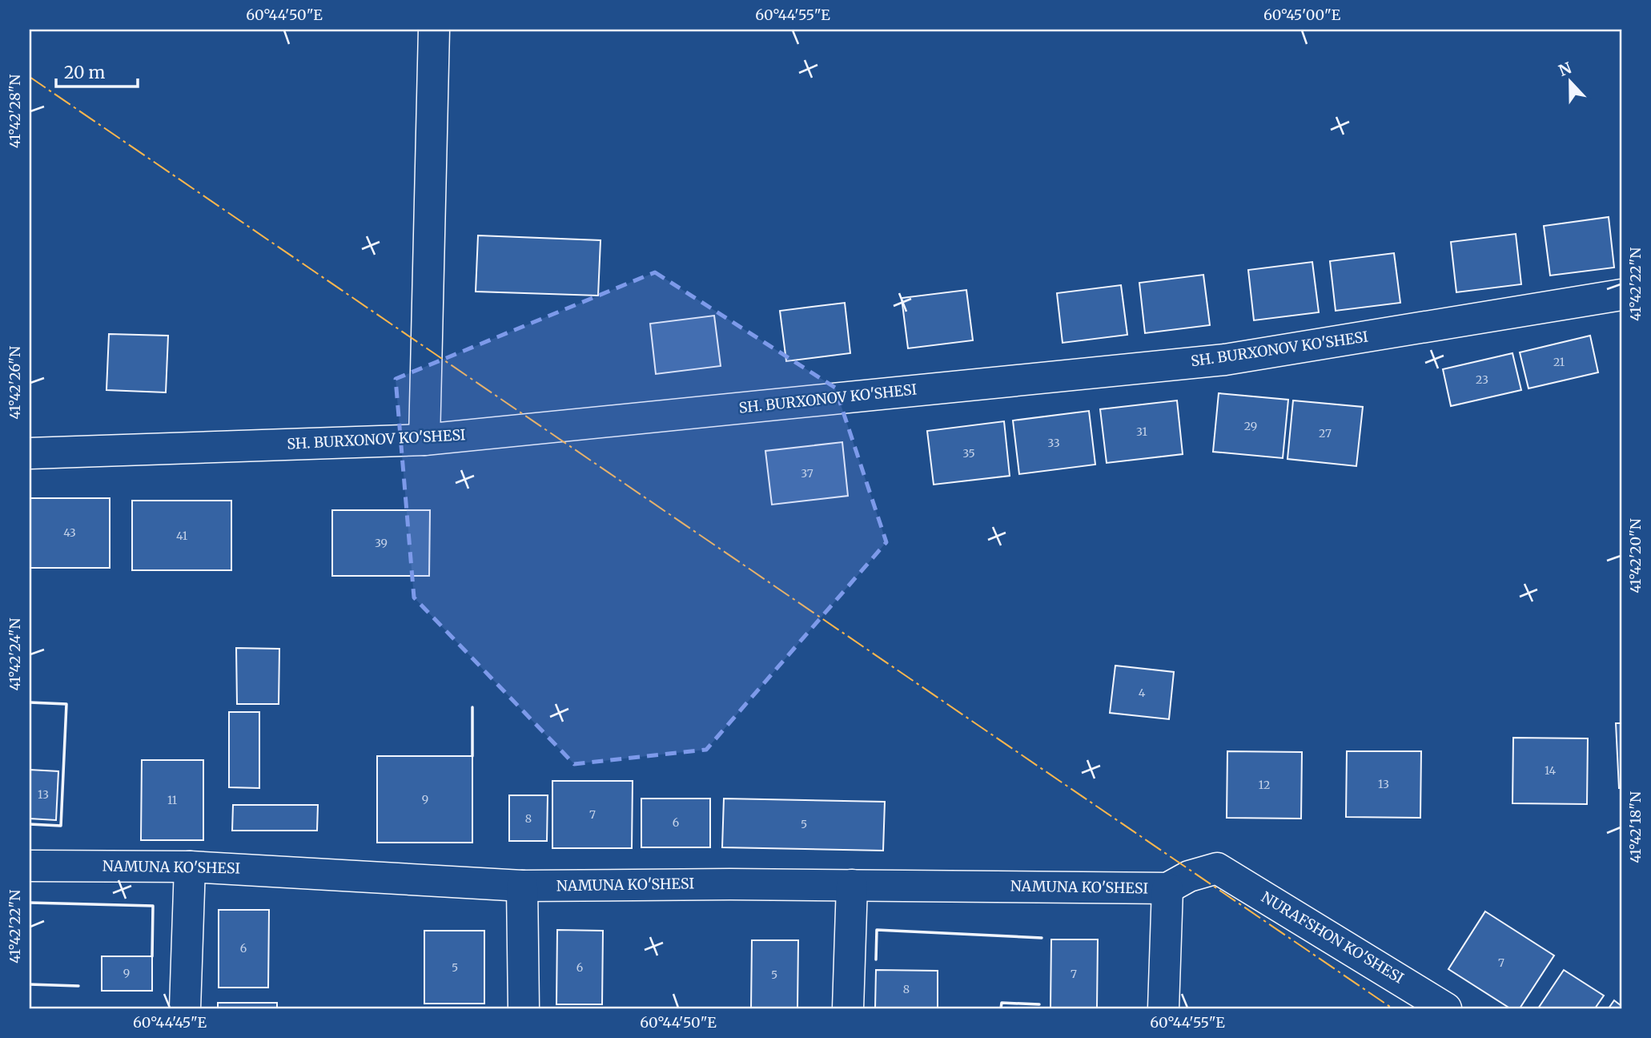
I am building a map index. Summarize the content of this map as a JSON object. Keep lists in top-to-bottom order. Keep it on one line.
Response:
{"streets":{"street":["SH. BURXONOV KO'SHESI","NAMUNA KO'SHESI","NURAFSHON KO'SHESI"]},"crossings":[["NAMUNA KO'SHESI","NURAFSHON KO'SHESI"]],"house_numbers":["21","23","29","31","27","33","35","37","43","41","39","4","14","13","12","13","9","11","7","8","6","5","6","7","5","6","9","7","5","8"],"scale_bar":"20 m","north":"top","coordinates":["60°44'50\"E","60°44'55\"E","60°45'00\"E","41°42'28\"N","41°42'22\"N","41°42'26\"N","41°42'20\"N","41°42'24\"N","41°42'18\"N","60°44'45\"E"]}
